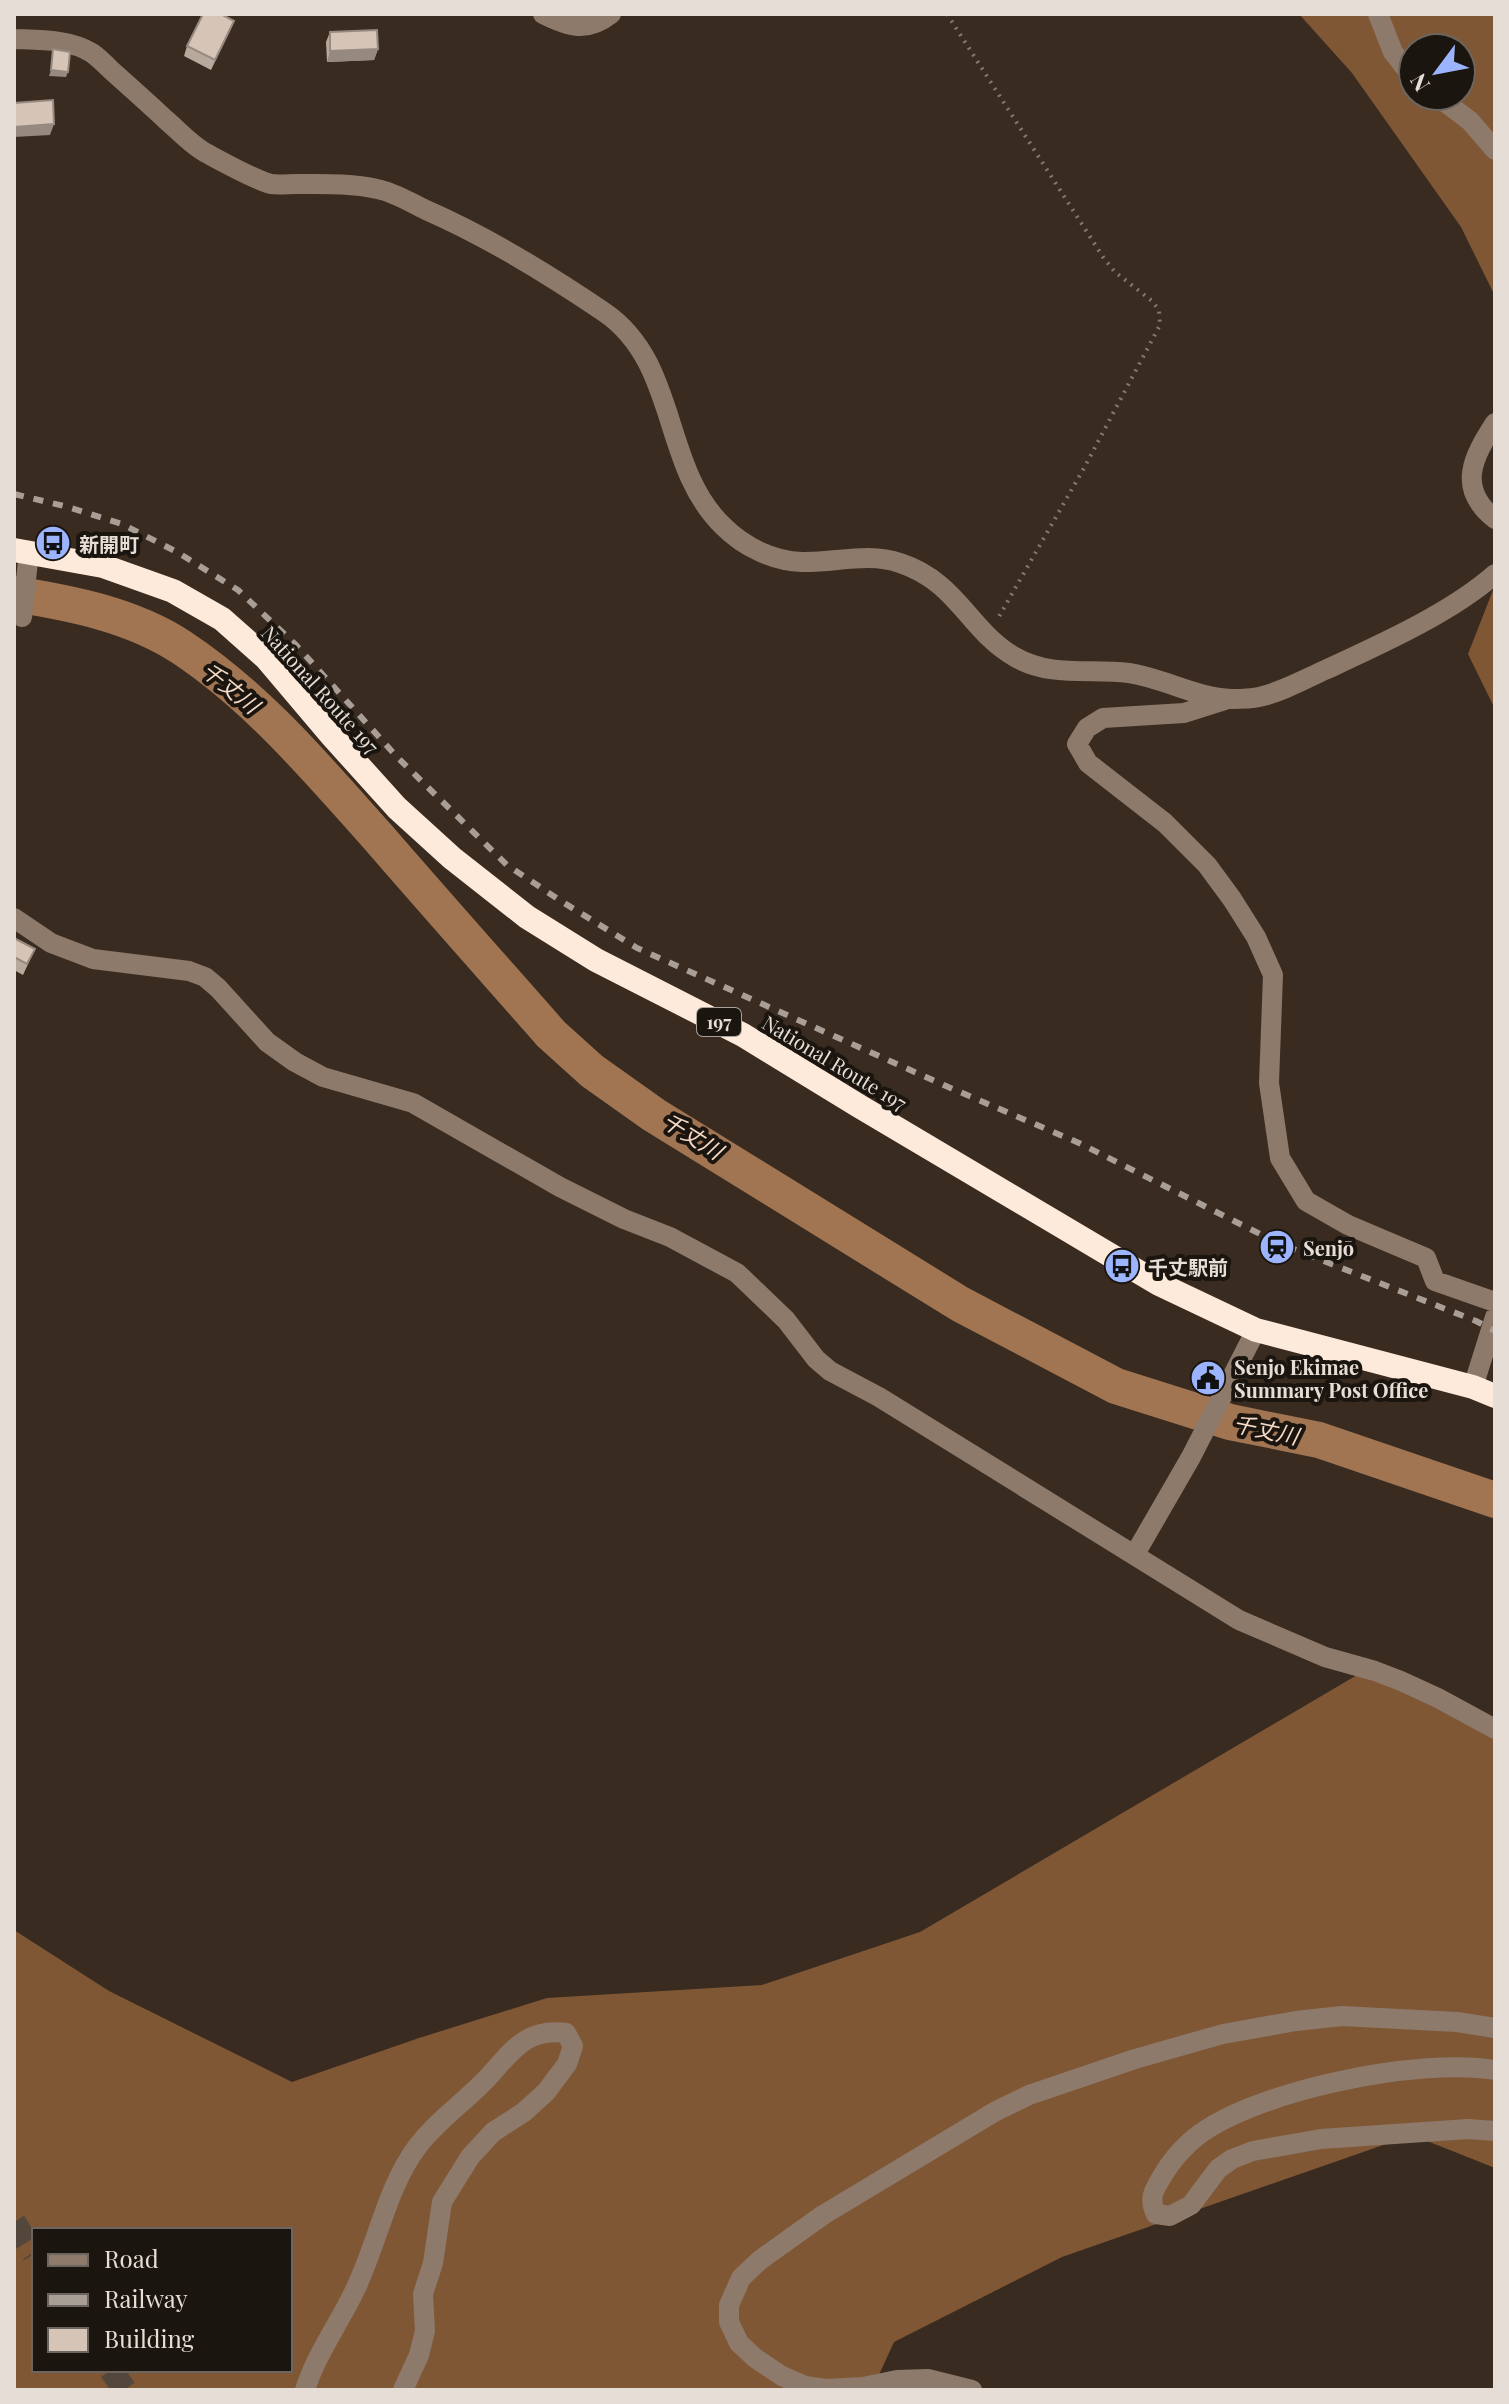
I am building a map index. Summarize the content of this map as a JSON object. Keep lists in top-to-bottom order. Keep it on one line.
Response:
{"streets":{"highway":["National Route 197","197"]},"water":["千丈川"],"places":{"bus stop":["新開町","千丈駅前"],"station":["Senjō"],"public building":["Senjo Ekimae Summary Post Office"]},"legend":["Road","Railway","Building"],"north":"bottom left"}
